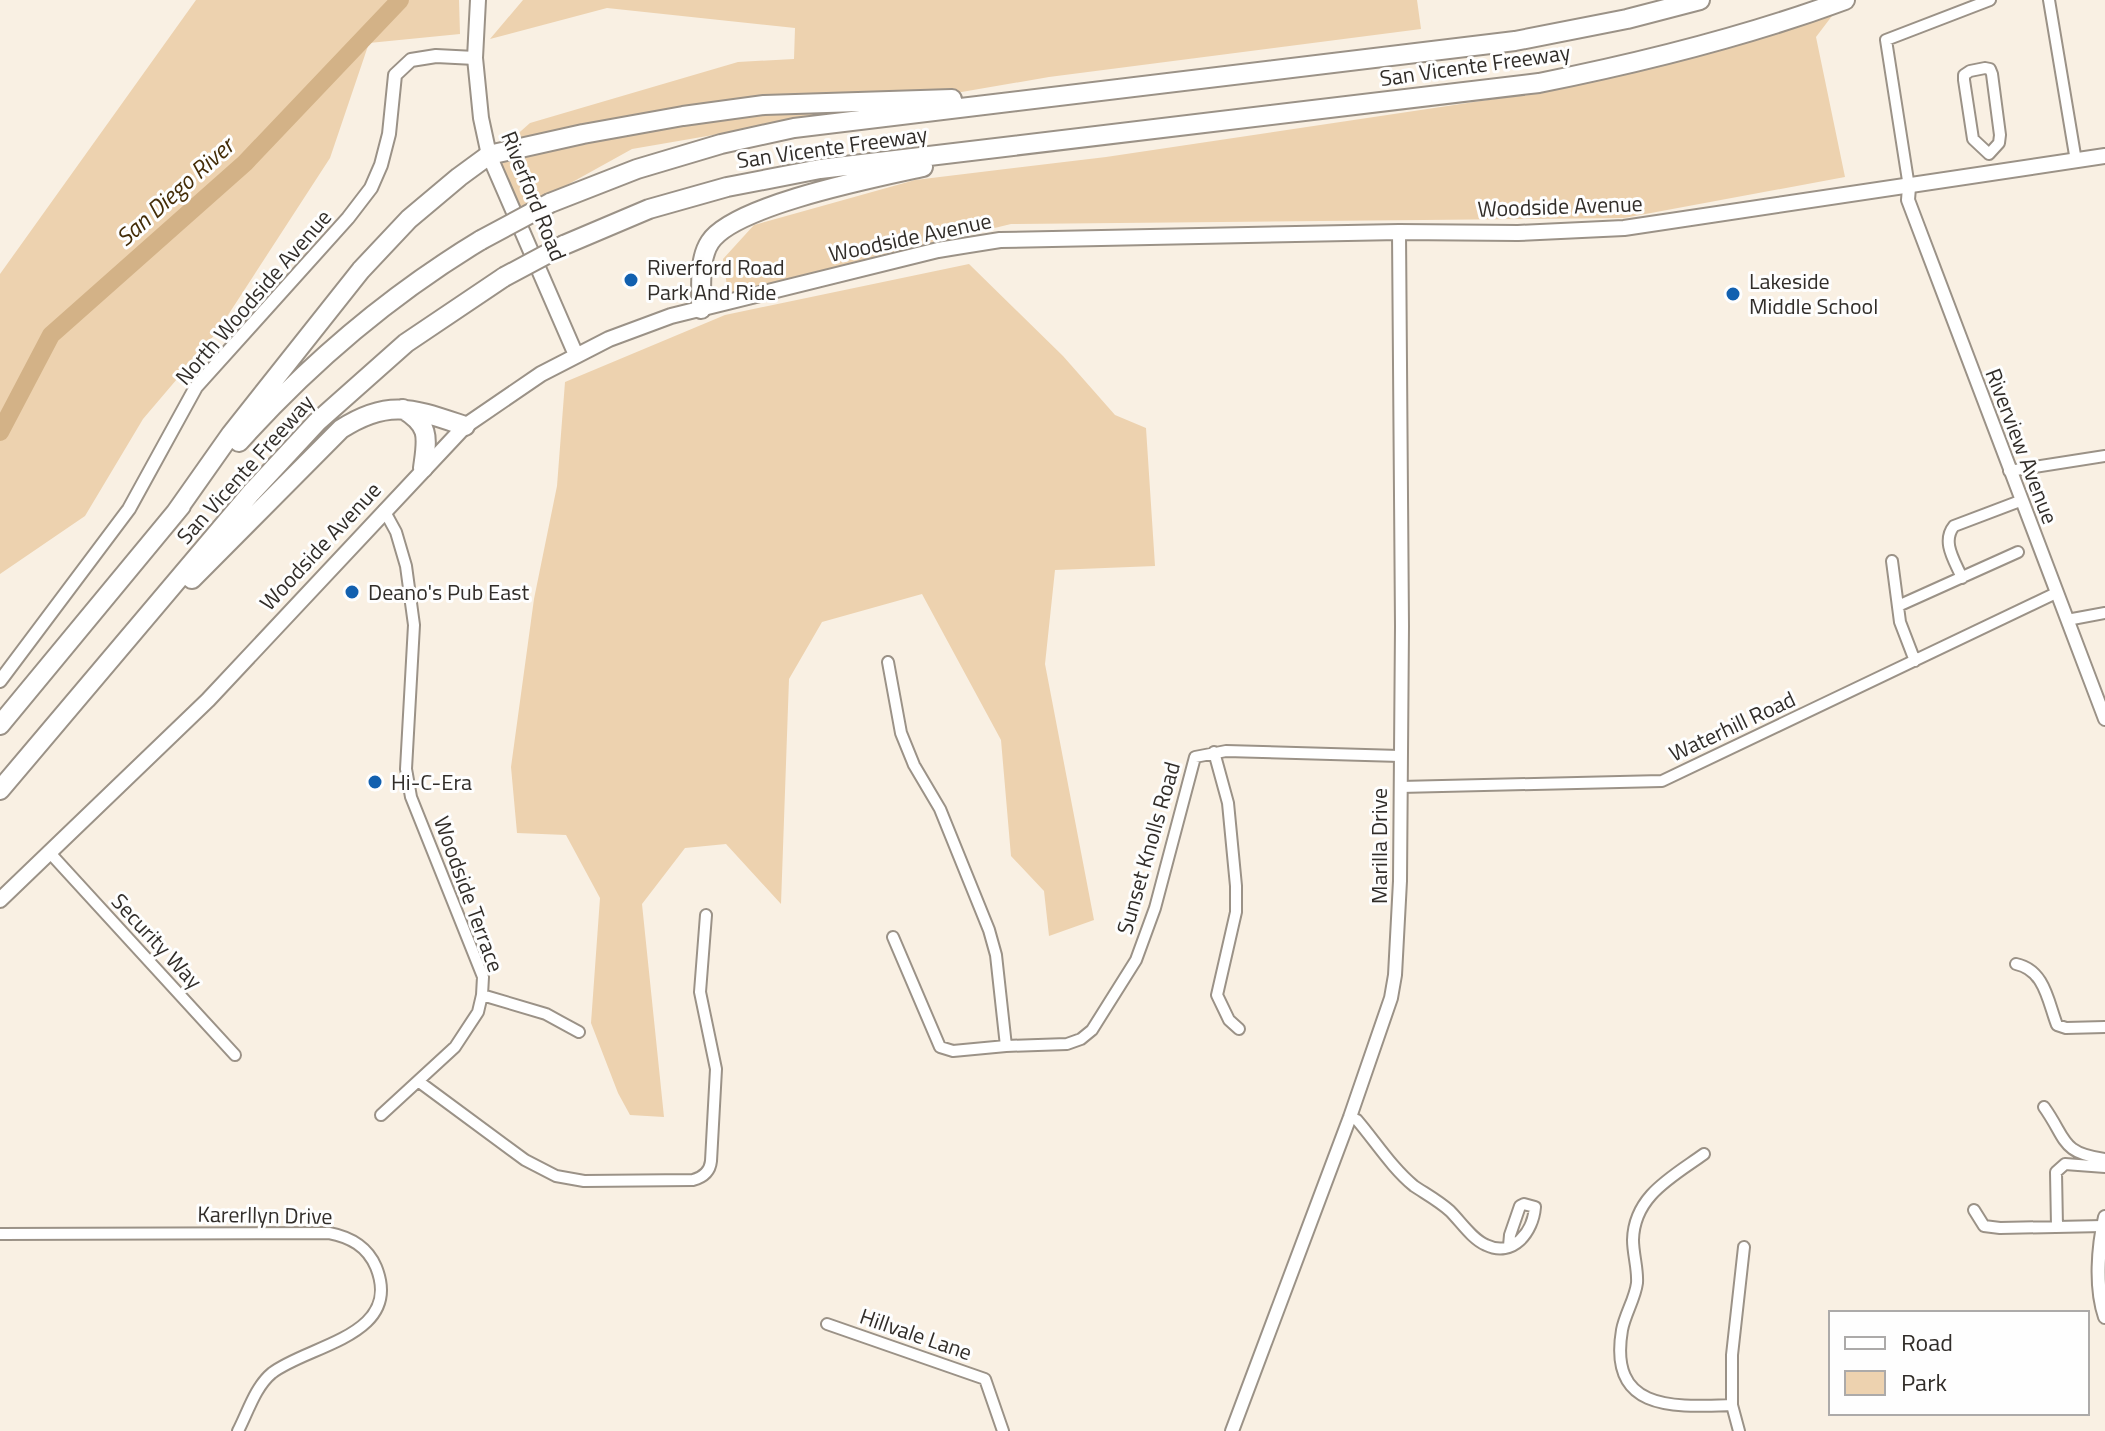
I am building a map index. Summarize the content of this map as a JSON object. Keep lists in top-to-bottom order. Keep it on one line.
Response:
{"streets":{"highway":["San Vicente Freeway"],"main road":["Riverford Road","Woodside Avenue"],"street":["North Woodside Avenue","Riverview Avenue","Waterhill Road","Marilla Drive","Sunset Knolls Road","Woodside Terrace","Security Way","Karerllyn Drive","Hillvale Lane"]},"crossings":[["Riverford Road","Woodside Avenue"],["Riverford Road","North Woodside Avenue"],["Woodside Avenue","Riverview Avenue"],["Woodside Avenue","Marilla Drive"],["Woodside Avenue","Woodside Terrace"],["Woodside Avenue","Security Way"],["Riverview Avenue","Waterhill Road"],["Waterhill Road","Marilla Drive"],["Marilla Drive","Sunset Knolls Road"]],"water":["San Diego River"],"places":["Riverford Road Park And Ride","Lakeside Middle School","Deano's Pub East","Hi-C-Era"],"legend":["Road","Park"]}
